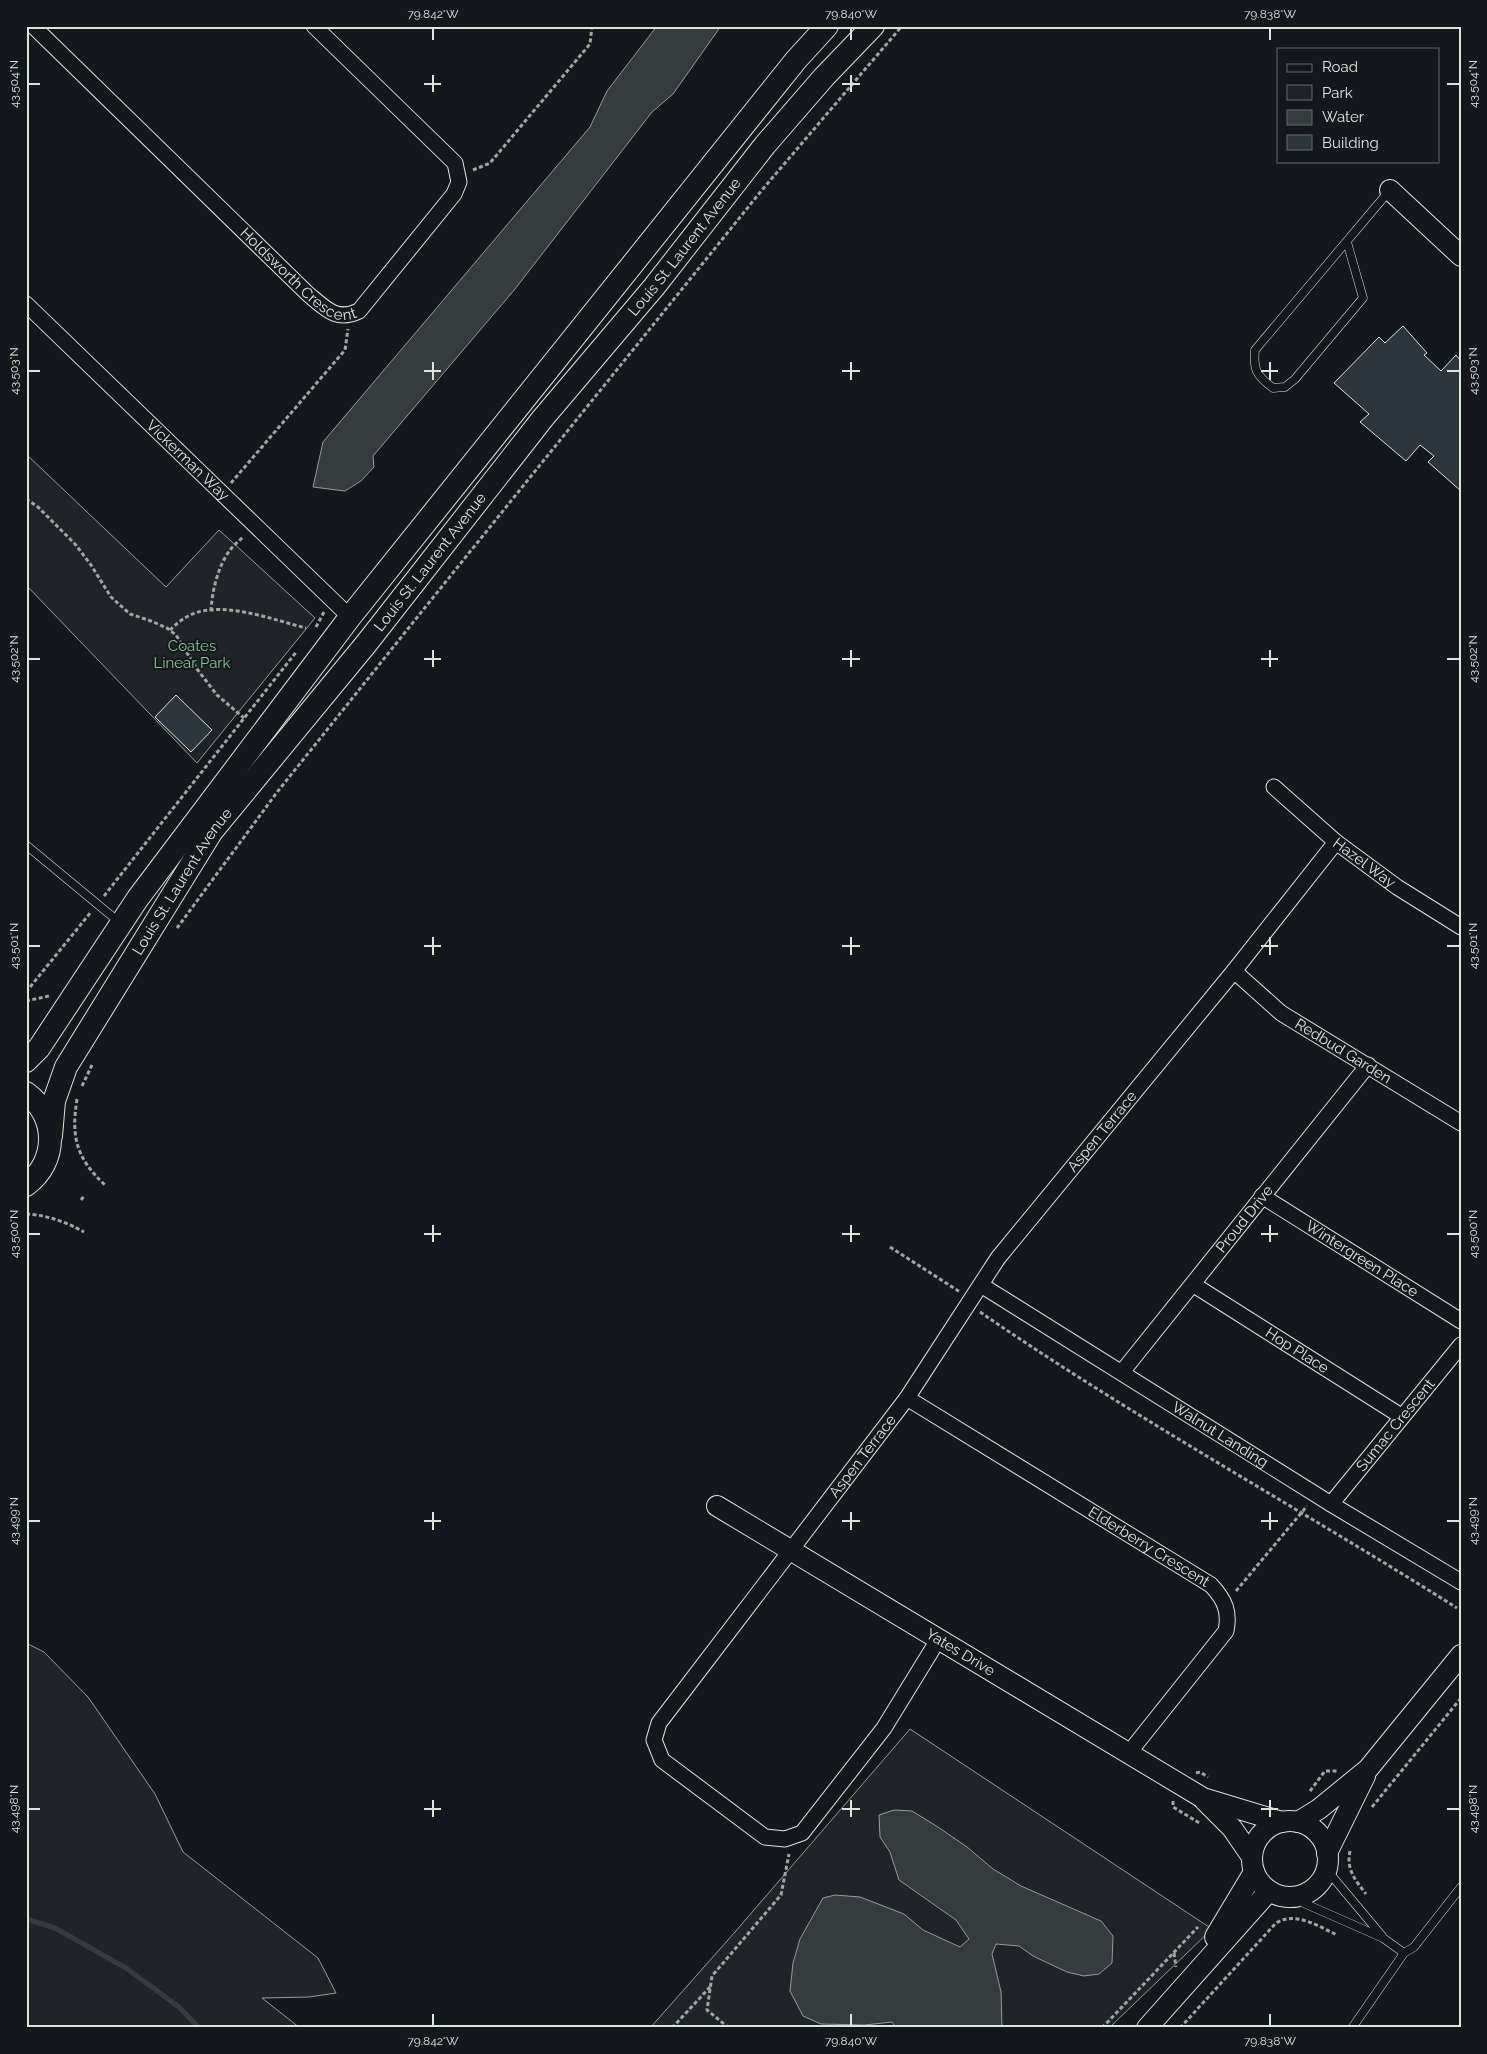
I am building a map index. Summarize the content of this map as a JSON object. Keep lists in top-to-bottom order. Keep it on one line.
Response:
{"streets":{"main road":["Louis St. Laurent Avenue"],"street":["Holdsworth Crescent","Vickerman Way","Hazel Way","Redbud Garden","Aspen Terrace","Proud Drive","Wintergreen Place","Hop Place","Sumac Crescent","Walnut Landing","Elderberry Crescent","Yates Drive"]},"crossings":[["Louis St. Laurent Avenue","Vickerman Way"],["Hazel Way","Aspen Terrace"],["Redbud Garden","Aspen Terrace"],["Redbud Garden","Proud Drive"],["Aspen Terrace","Walnut Landing"],["Aspen Terrace","Elderberry Crescent"],["Aspen Terrace","Yates Drive"],["Proud Drive","Wintergreen Place"],["Proud Drive","Hop Place"],["Proud Drive","Walnut Landing"],["Hop Place","Sumac Crescent"],["Sumac Crescent","Walnut Landing"],["Elderberry Crescent","Yates Drive"]],"parks":["Coates Linear Park"],"legend":["Road","Park","Water","Building"],"coordinates":["79.842°W","79.840°W","79.838°W","43.504°N","43.503°N","43.502°N","43.501°N","43.500°N","43.499°N","43.498°N"]}
